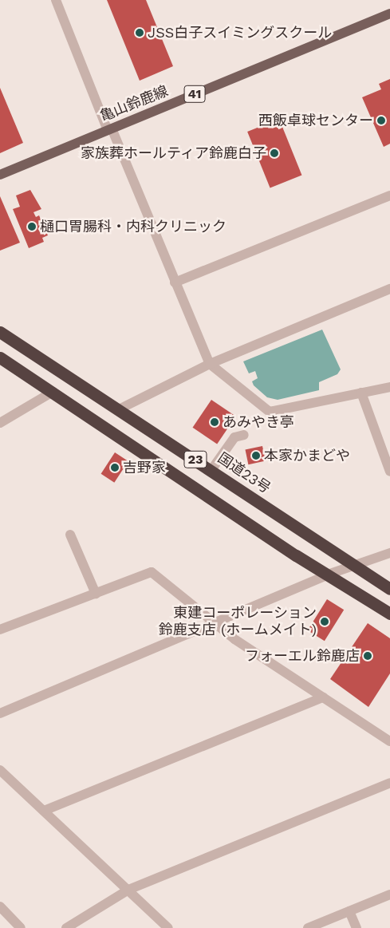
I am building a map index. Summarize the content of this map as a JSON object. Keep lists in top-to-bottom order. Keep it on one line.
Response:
{"streets":{"highway":["23","国道23号"],"main road":["41","亀山鈴鹿線"]},"places":["JSS白子スイミングスクール","西飯卓球センター","家族葬ホールティア鈴鹿白子","樋口胃腸科・内科クリニック","あみやき亭","本家かまどや","吉野家","東建コーポレーション 鈴鹿支店 (ホームメイト)","フォーエル鈴鹿店"]}
